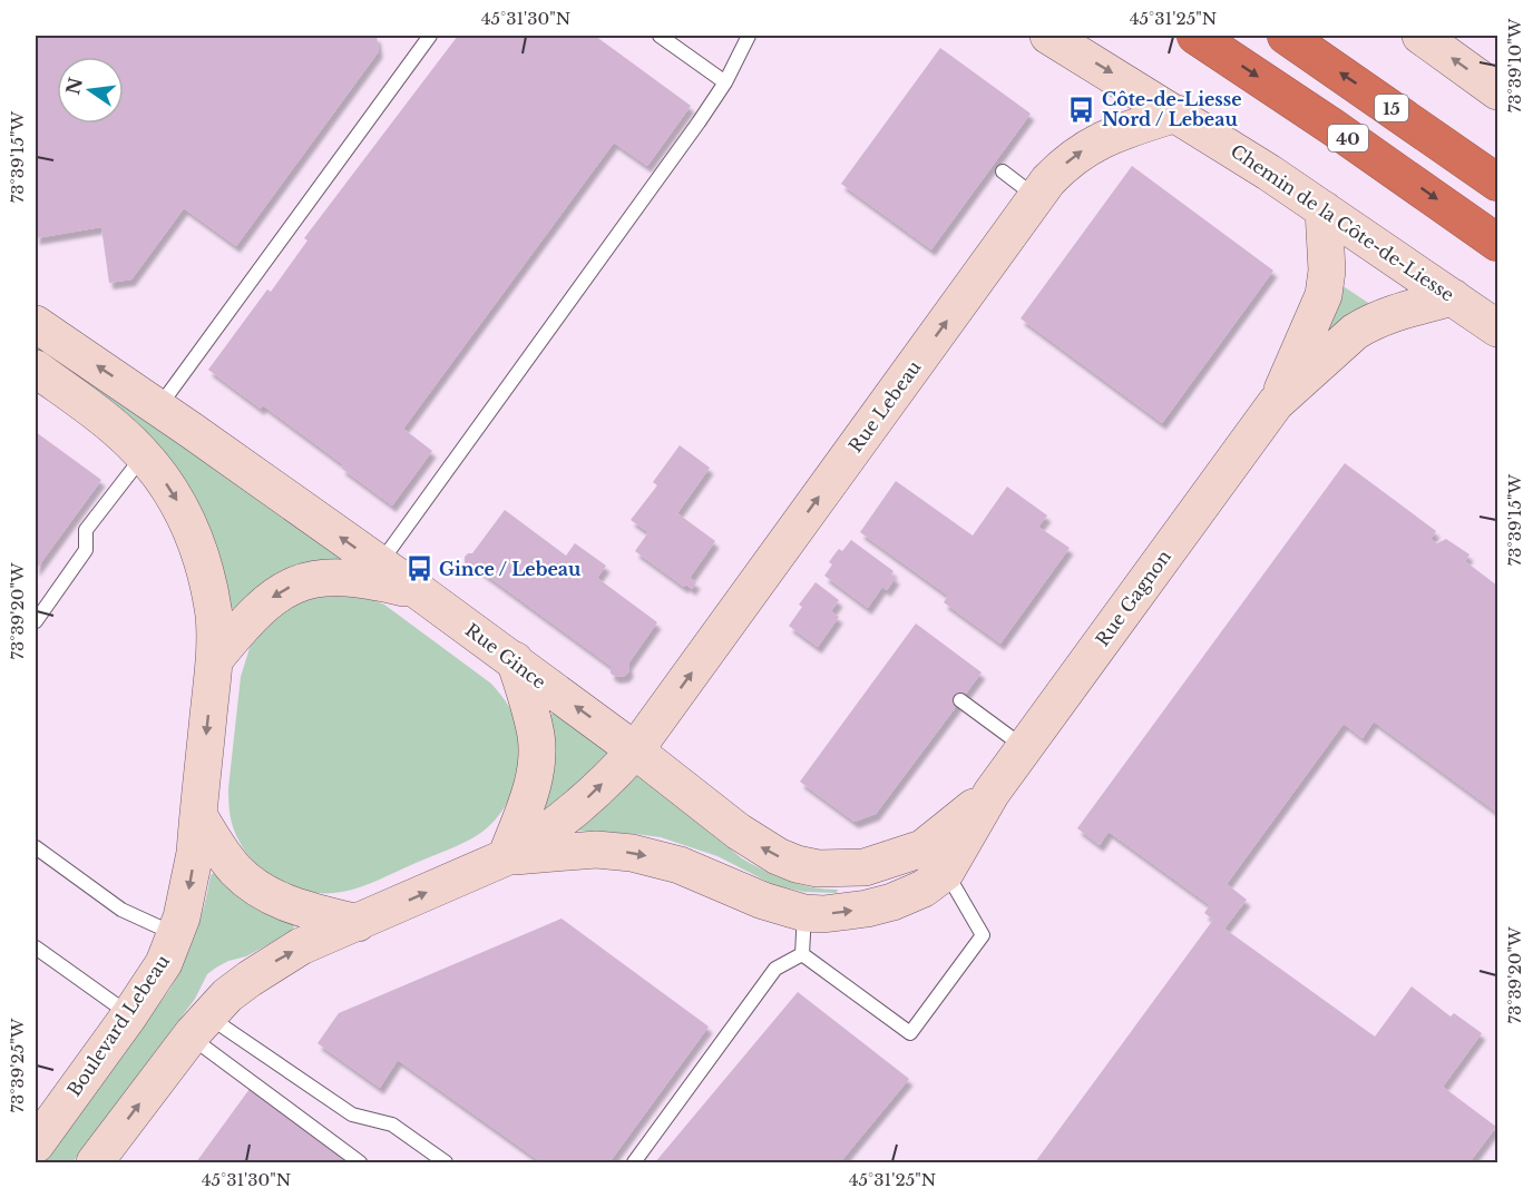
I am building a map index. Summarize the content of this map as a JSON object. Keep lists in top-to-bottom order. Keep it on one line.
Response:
{"streets":{"highway":["15","40"],"street":["Chemin de la Côte-de-Liesse","Rue Lebeau","Rue Gagnon","Rue Gince","Boulevard Lebeau"]},"crossings":[["Chemin de la Côte-de-Liesse","Rue Lebeau"],["Chemin de la Côte-de-Liesse","Rue Gagnon"],["Rue Lebeau","Rue Gince"],["Rue Gagnon","Rue Gince"]],"one_way":["Rue Lebeau"],"places":{"bus stop":["Côte-de-Liesse Nord / Lebeau","Gince / Lebeau"]},"north":"left","coordinates":["45°31'30\"N","45°31'25\"N","73°39'10\"W","73°39'15\"W","73°39'20\"W","73°39'25\"W"]}
